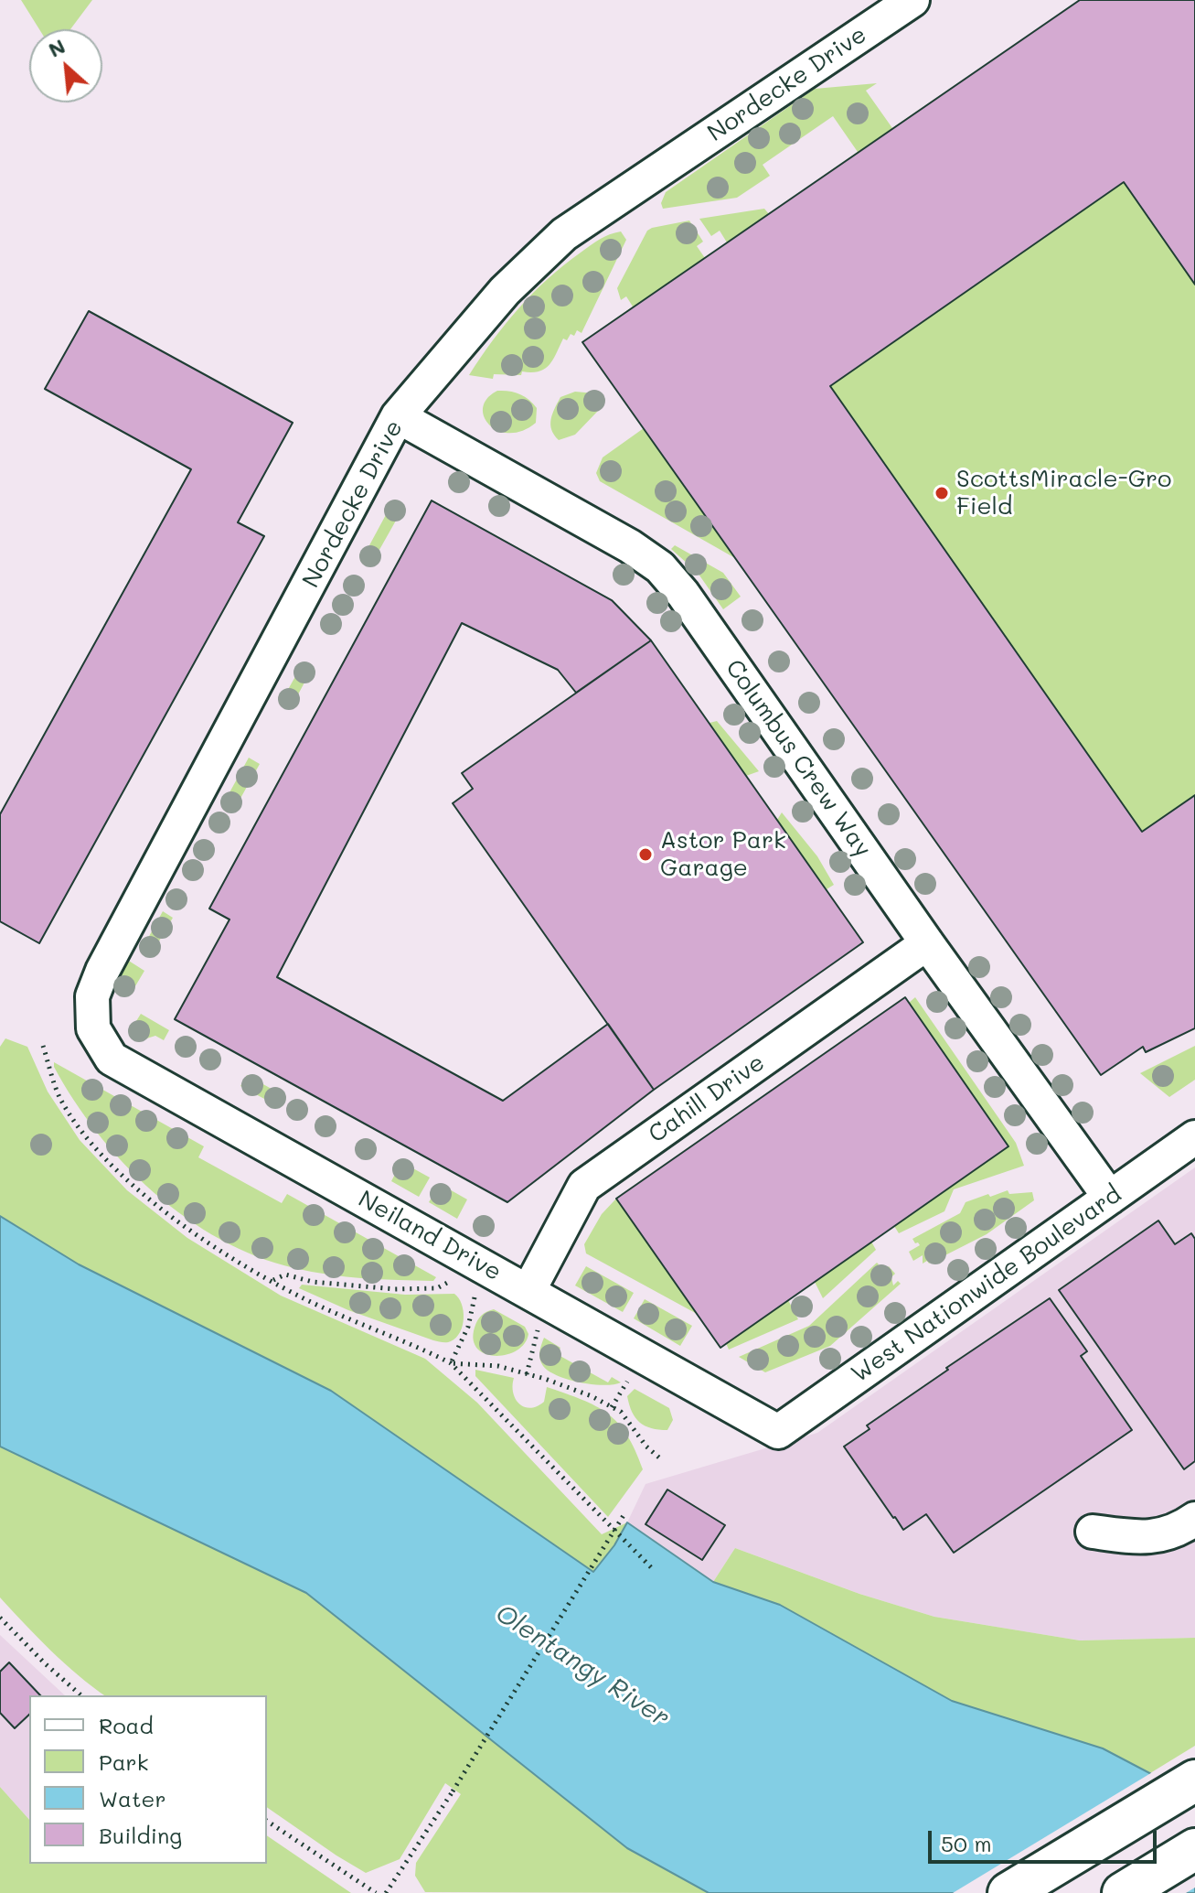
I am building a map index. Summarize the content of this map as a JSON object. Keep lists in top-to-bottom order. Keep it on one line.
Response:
{"streets":{"street":["Nordecke Drive","Columbus Crew Way","Cahill Drive","Neiland Drive","West Nationwide Boulevard"]},"crossings":[["Nordecke Drive","Columbus Crew Way"],["Nordecke Drive","Neiland Drive"],["Columbus Crew Way","Cahill Drive"],["Columbus Crew Way","West Nationwide Boulevard"],["Cahill Drive","Neiland Drive"],["Neiland Drive","West Nationwide Boulevard"]],"water":["Olentangy River"],"places":["ScottsMiracle-Gro Field","Astor Park Garage"],"legend":["Road","Park","Water","Building"],"scale_bar":"50 m","north":"top left"}
